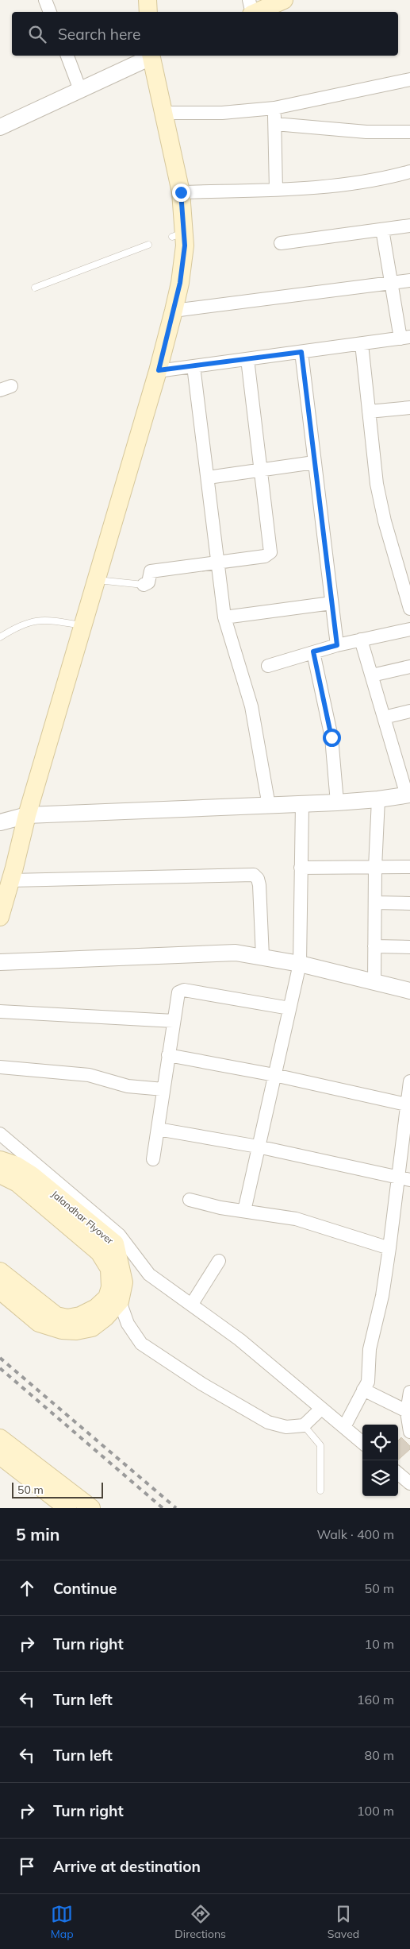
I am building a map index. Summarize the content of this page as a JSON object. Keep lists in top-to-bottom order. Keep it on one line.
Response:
{"streets":{"main road":["Jalandhar Flyover"]},"scale_bar":"50 m","page":{"search":"Search here","scale":"50 m","heading":["5 min","Walk · 400 m"],"list":[["Continue","50 m"],["Turn right","10 m"],["Turn left","160 m"],["Turn left","80 m"],["Turn right","100 m"],"Arrive at destination"],"nav":["Map","Directions","Saved"]}}
